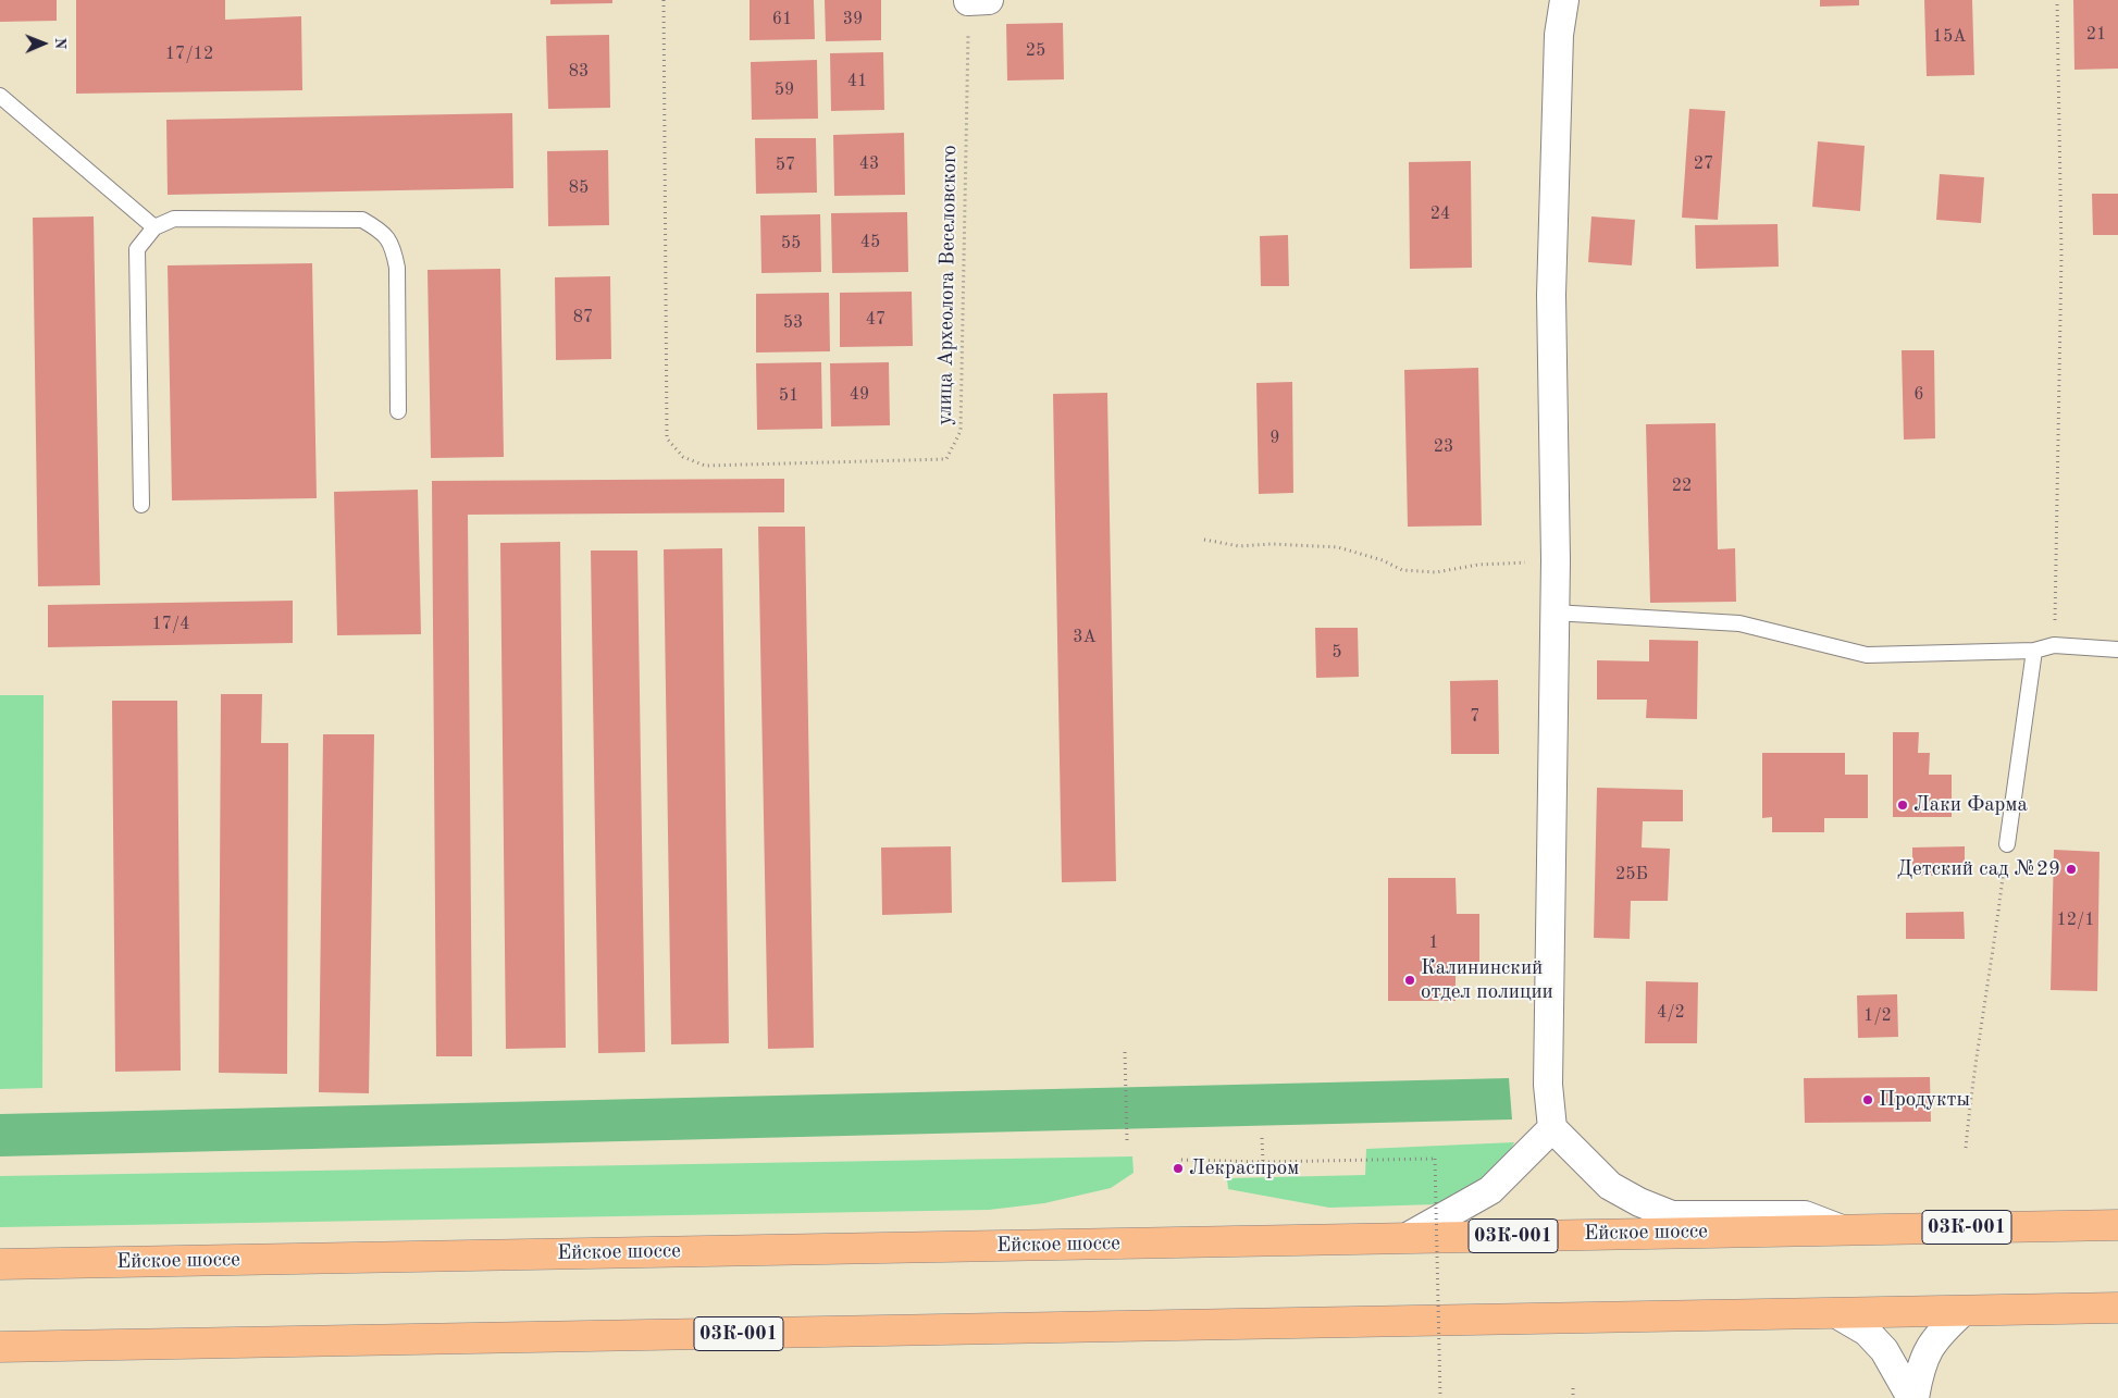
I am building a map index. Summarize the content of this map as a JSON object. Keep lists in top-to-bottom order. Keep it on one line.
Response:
{"streets":{"main road":["03К-001","Ейское шоссе"],"path":["улица Археолога Веселовского"]},"places":["Лаки Фарма","Детский сад №29","Калининский отдел полиции","Продукты","Лекраспром"],"house_numbers":["61","39","21","15А","25","17/12","83","41","59","43","27","57","85","24","45","55","87","47","53","49","6","51","9","23","22","17/4","3А","5","7","25Б","12/1","1","4/2","1/2"],"north":"right"}
